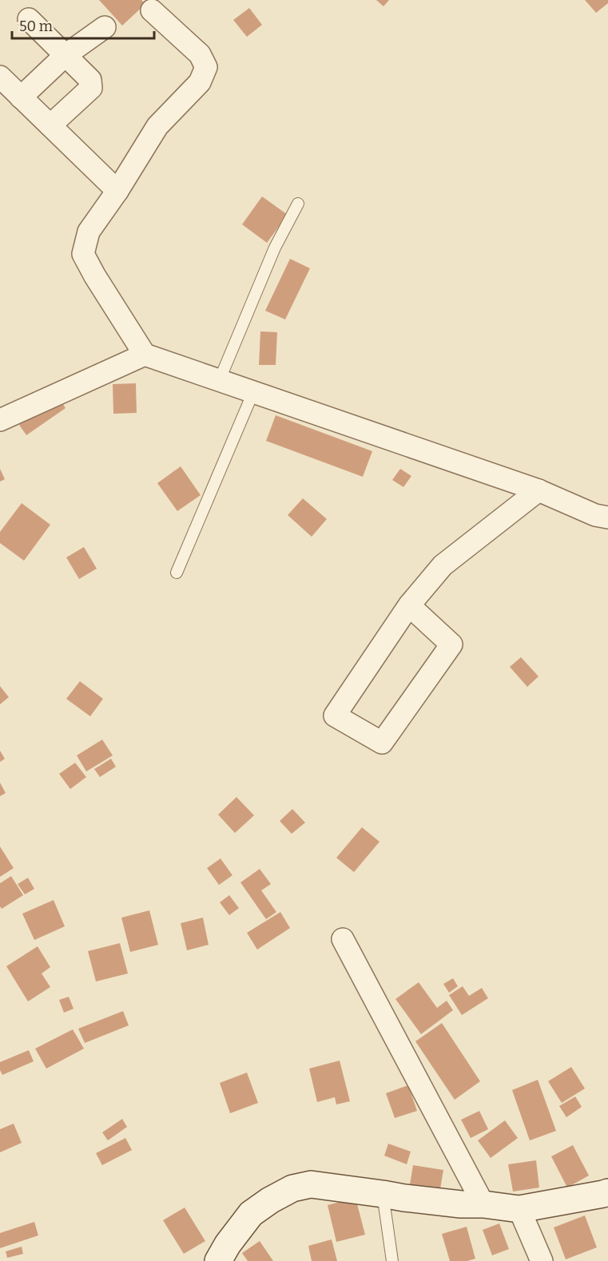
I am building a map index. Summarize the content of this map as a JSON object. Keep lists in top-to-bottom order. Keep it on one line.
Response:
{"scale_bar":"50 m"}
